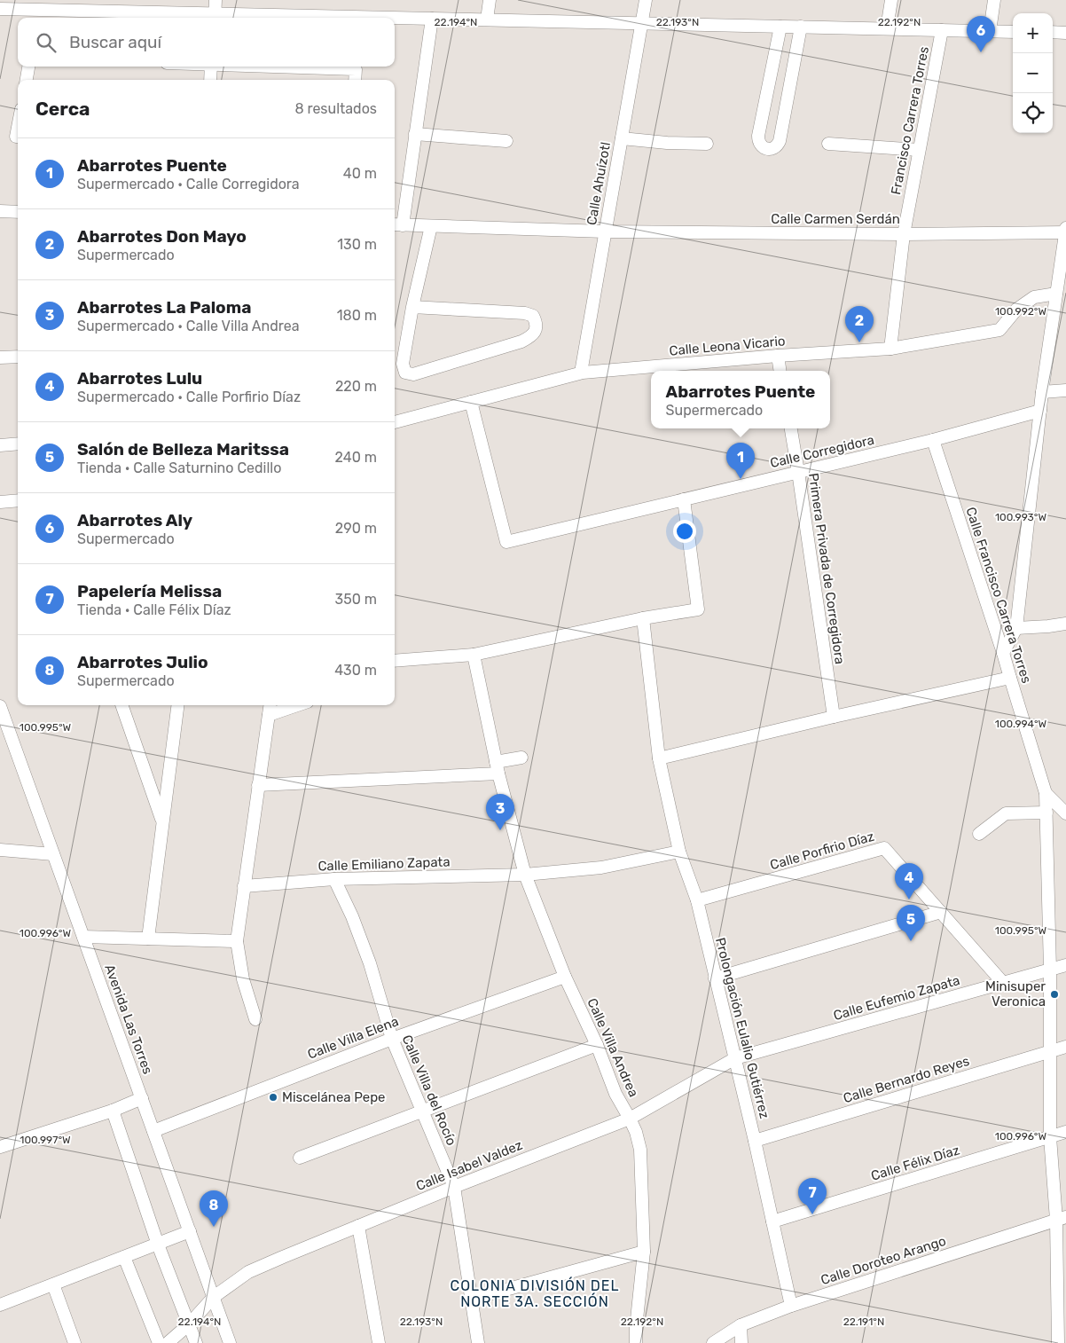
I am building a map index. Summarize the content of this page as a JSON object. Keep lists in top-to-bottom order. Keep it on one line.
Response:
{"streets":{"street":["Francisco Carrera Torres","Calle Ahuízotl","Calle Carmen Serdán","Calle Leona Vicario","Calle Corregidora","Primera Privada de Corregidora","Calle Francisco Carrera Torres","Calle Porfirio Díaz","Calle Emiliano Zapata","Calle Eufemio Zapata","Avenida Las Torres","Prolongación Eulalio Gutiérrez","Calle Villa Elena","Calle Villa Andrea","Calle Bernardo Reyes","Calle Villa del Rocío","Calle Félix Díaz","Calle Isabel Valdez","Calle Doroteo Arango"]},"crossings":[["Francisco Carrera Torres","Calle Carmen Serdán"],["Francisco Carrera Torres","Calle Leona Vicario"],["Calle Ahuízotl","Calle Carmen Serdán"],["Calle Ahuízotl","Calle Leona Vicario"],["Calle Leona Vicario","Calle Corregidora"],["Calle Corregidora","Primera Privada de Corregidora"],["Calle Corregidora","Calle Francisco Carrera Torres"],["Calle Francisco Carrera Torres","Calle Eufemio Zapata"],["Calle Francisco Carrera Torres","Calle Bernardo Reyes"],["Calle Francisco Carrera Torres","Calle Félix Díaz"],["Calle Francisco Carrera Torres","Calle Doroteo Arango"],["Calle Porfirio Díaz","Calle Eufemio Zapata"],["Calle Porfirio Díaz","Prolongación Eulalio Gutiérrez"],["Calle Emiliano Zapata","Prolongación Eulalio Gutiérrez"],["Calle Emiliano Zapata","Calle Villa Andrea"],["Calle Emiliano Zapata","Calle Villa del Rocío"],["Calle Eufemio Zapata","Prolongación Eulalio Gutiérrez"],["Calle Eufemio Zapata","Calle Isabel Valdez"],["Avenida Las Torres","Calle Villa Elena"],["Avenida Las Torres","Calle Isabel Valdez"],["Prolongación Eulalio Gutiérrez","Calle Bernardo Reyes"],["Prolongación Eulalio Gutiérrez","Calle Félix Díaz"],["Prolongación Eulalio Gutiérrez","Calle Isabel Valdez"],["Prolongación Eulalio Gutiérrez","Calle Doroteo Arango"],["Calle Villa Elena","Calle Villa Andrea"],["Calle Villa Elena","Calle Villa del Rocío"],["Calle Villa Andrea","Calle Isabel Valdez"],["Calle Villa del Rocío","Calle Isabel Valdez"]],"districts":["COLONIA DIVISIÓN DEL NORTE 3A. SECCIÓN"],"places":["Minisuper Veronica","Miscelánea Pepe"],"page":{"map_buttons":["+","−"],"pins":["6","2","1","3","4","5","7","8"],"search":"Buscar aquí","heading":["Cerca","8 resultados"],"list":[{"mark":"1","name":"Abarrotes Puente","note":"Supermercado · Calle Corregidora","value":"40 m"},{"mark":"2","name":"Abarrotes Don Mayo","note":"Supermercado","value":"130 m"},{"mark":"3","name":"Abarrotes La Paloma","note":"Supermercado · Calle Villa Andrea","value":"180 m"},{"mark":"4","name":"Abarrotes Lulu","note":"Supermercado · Calle Porfirio Díaz","value":"220 m"},{"mark":"5","name":"Salón de Belleza Maritssa","note":"Tienda · Calle Saturnino Cedillo","value":"240 m"},{"mark":"6","name":"Abarrotes Aly","note":"Supermercado","value":"290 m"},{"mark":"7","name":"Papelería Melissa","note":"Tienda · Calle Félix Díaz","value":"350 m"},{"mark":"8","name":"Abarrotes Julio","note":"Supermercado","value":"430 m"}],"popup":["Abarrotes Puente","Supermercado"]},"coordinates":["22.194°N","22.193°N","22.192°N","100.992°W","100.993°W","100.994°W","100.995°W","100.996°W","100.997°W","22.191°N"]}
